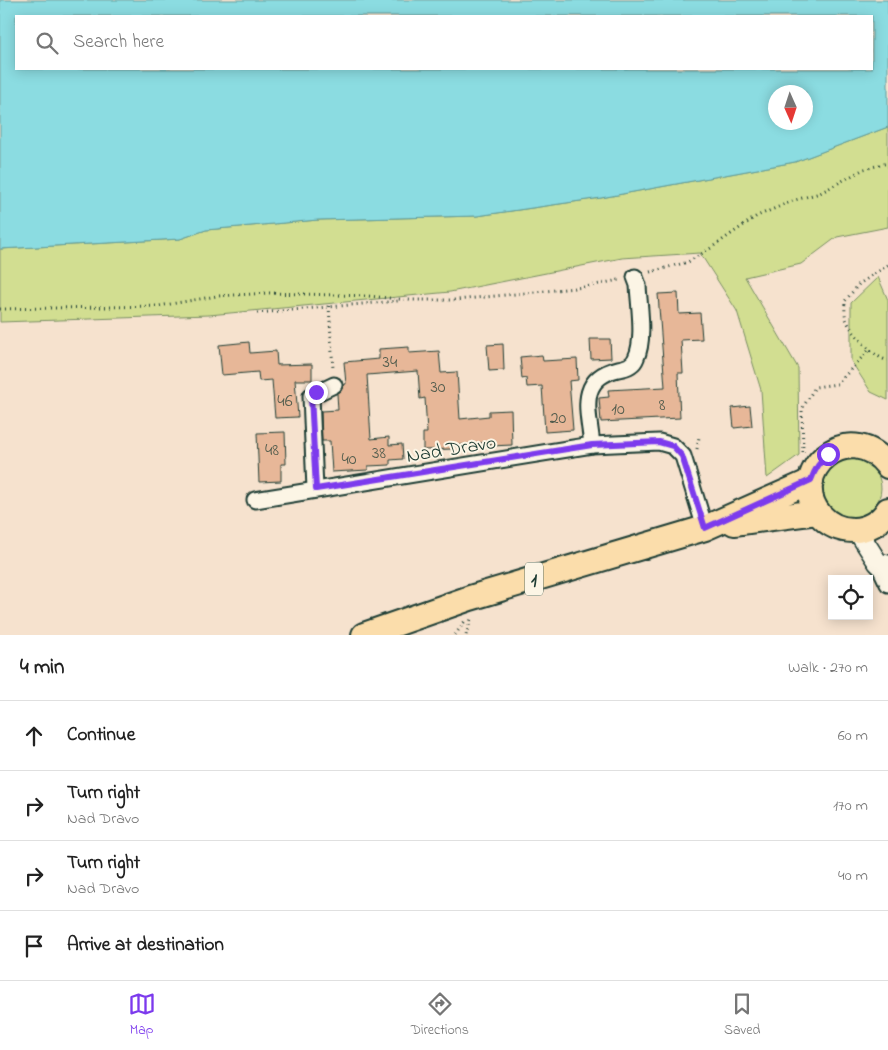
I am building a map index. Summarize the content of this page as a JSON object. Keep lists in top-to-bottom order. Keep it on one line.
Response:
{"streets":{"main road":["1"],"street":["Nad Dravo"]},"crossings":[["Nad Dravo","1"]],"house_numbers":["34","30","46","8","10","20","48","38","40"],"north":"bottom","page":{"search":"Search here","heading":["4 min","Walk · 270 m"],"list":[["Continue","60 m"],["Turn right","Nad Dravo","170 m"],["Turn right","Nad Dravo","40 m"],"Arrive at destination"],"nav":["Map","Directions","Saved"]}}
